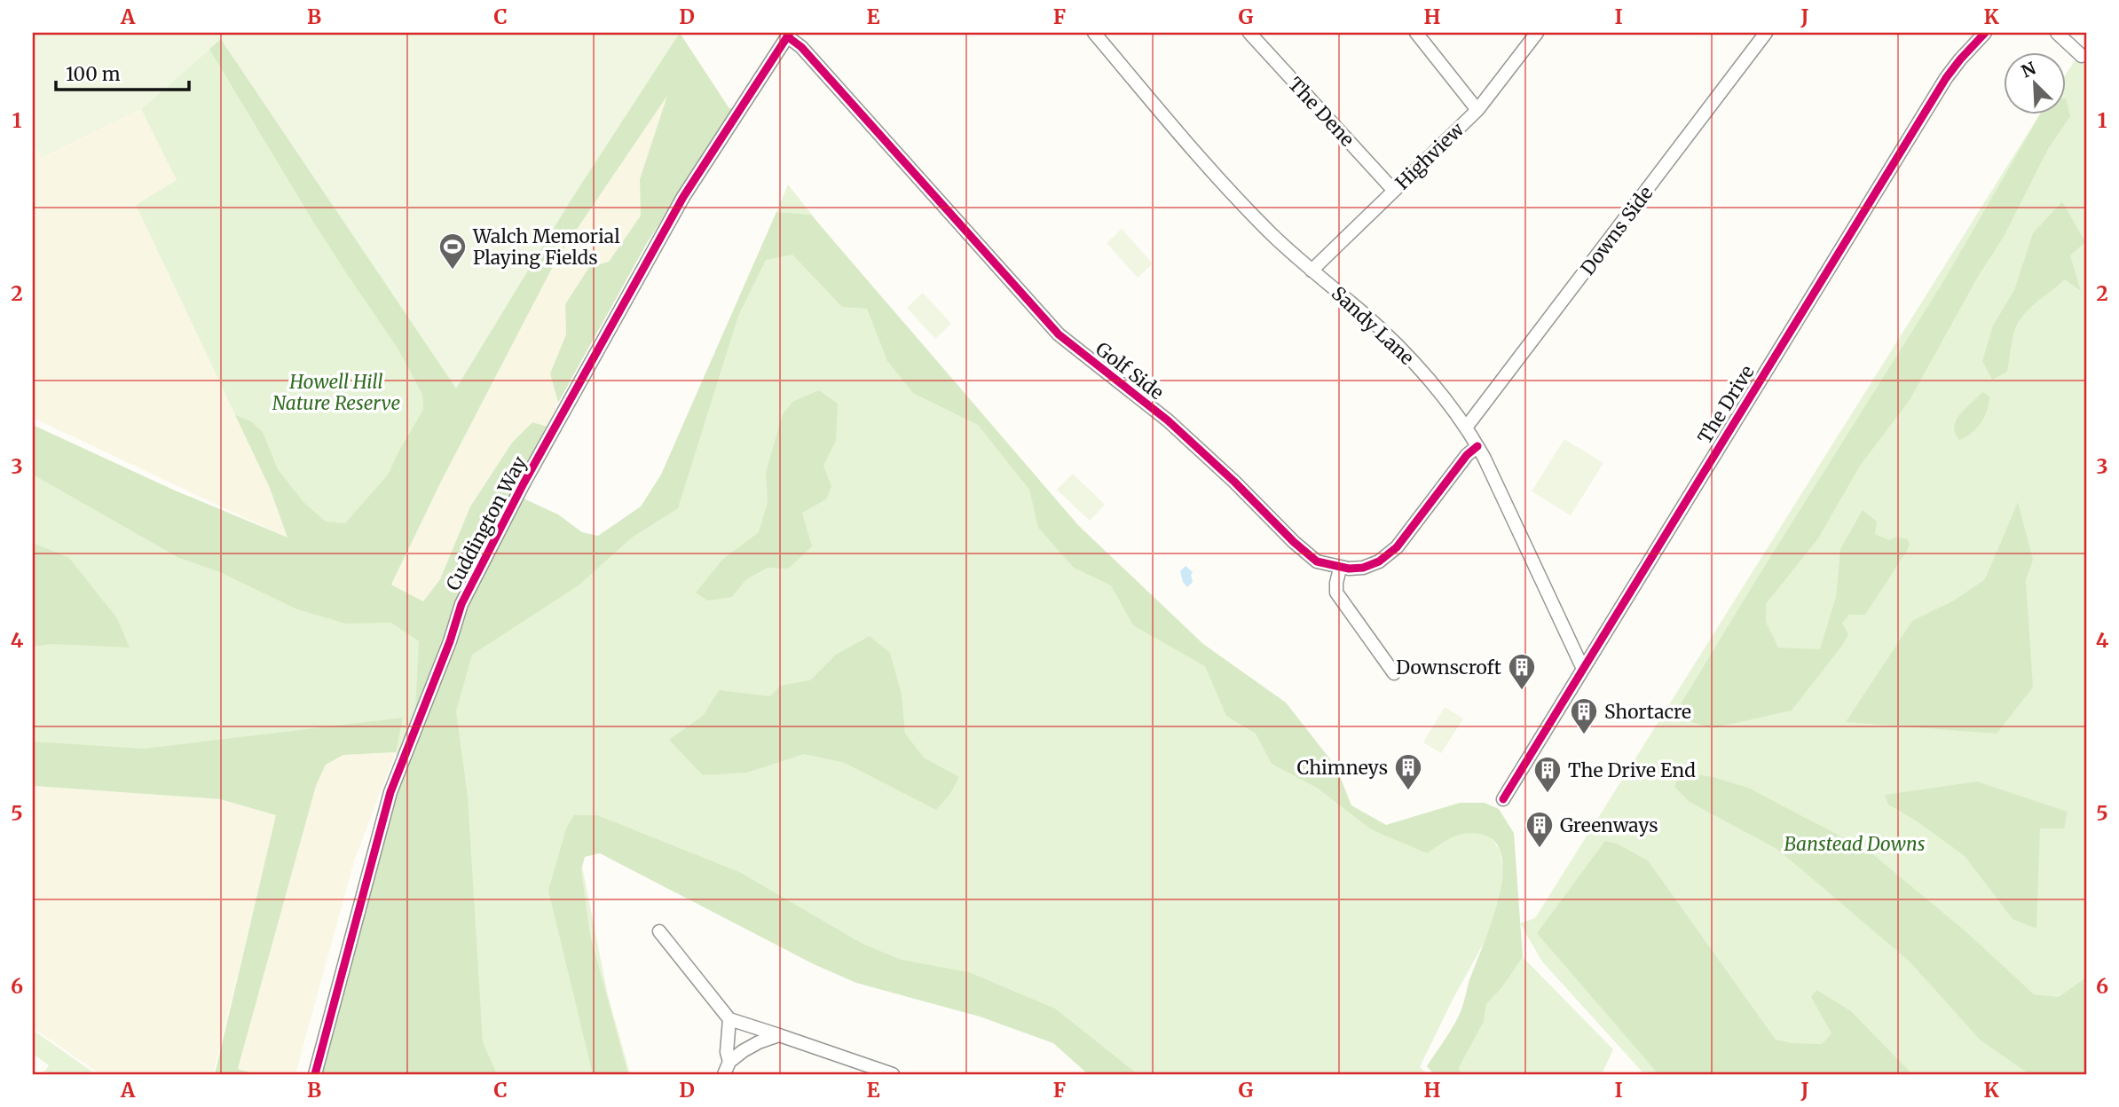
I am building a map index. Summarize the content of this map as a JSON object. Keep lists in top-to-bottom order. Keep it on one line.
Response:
{"streets":{"street":["The Dene","Highview","Downs Side","Sandy Lane","Golf Side","The Drive","Cuddington Way"]},"crossings":[["The Dene","Highview"],["Highview","Sandy Lane"],["Downs Side","Sandy Lane"],["Sandy Lane","Golf Side"],["Sandy Lane","The Drive"],["Golf Side","Cuddington Way"]],"parks":["Howell Hill Nature Reserve","Banstead Downs"],"places":{"sports":["Walch Memorial Playing Fields"],"building":["Downscroft","Shortacre","Chimneys","The Drive End","Greenways"]},"scale_bar":"100 m","north":"top left","grid":{"columns":["A","B","C","D","E","F","G","H","I","J","K"],"rows":["1","2","3","4","5","6"]}}
